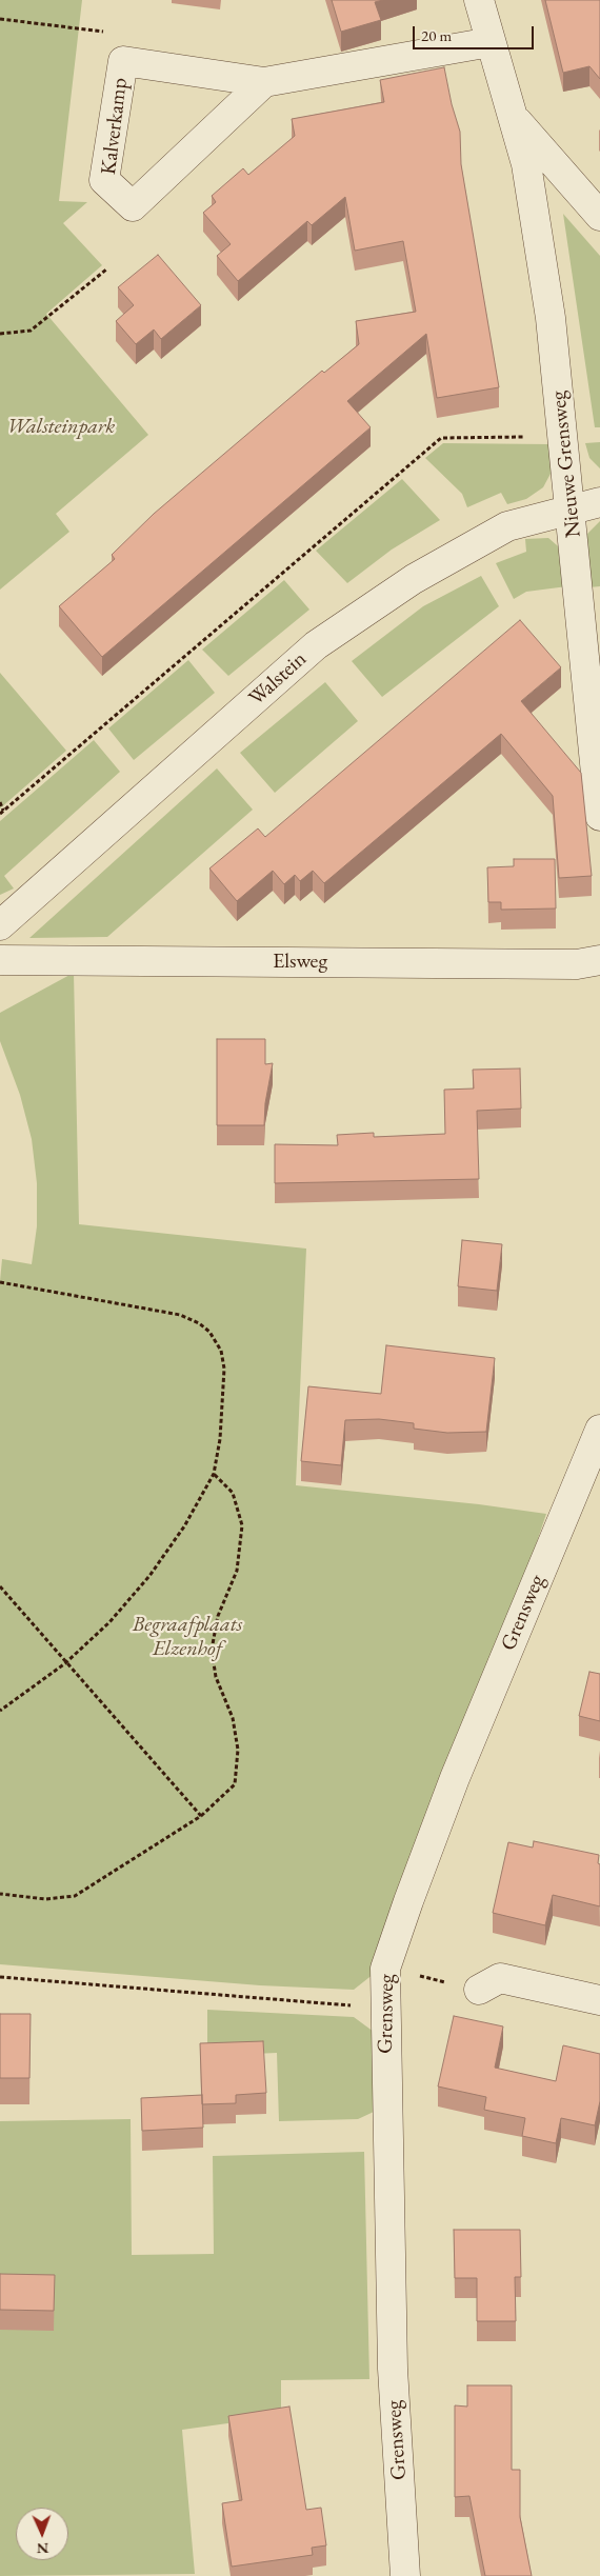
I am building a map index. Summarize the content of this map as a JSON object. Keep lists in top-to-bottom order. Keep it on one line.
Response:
{"streets":{"street":["Kalverkamp","Nieuwe Grensweg","Walstein","Elsweg","Grensweg"]},"crossings":[["Kalverkamp","Nieuwe Grensweg"],["Nieuwe Grensweg","Walstein"]],"parks":["Walsteinpark","Begraafplaats Elzenhof"],"scale_bar":"20 m","north":"bottom"}
